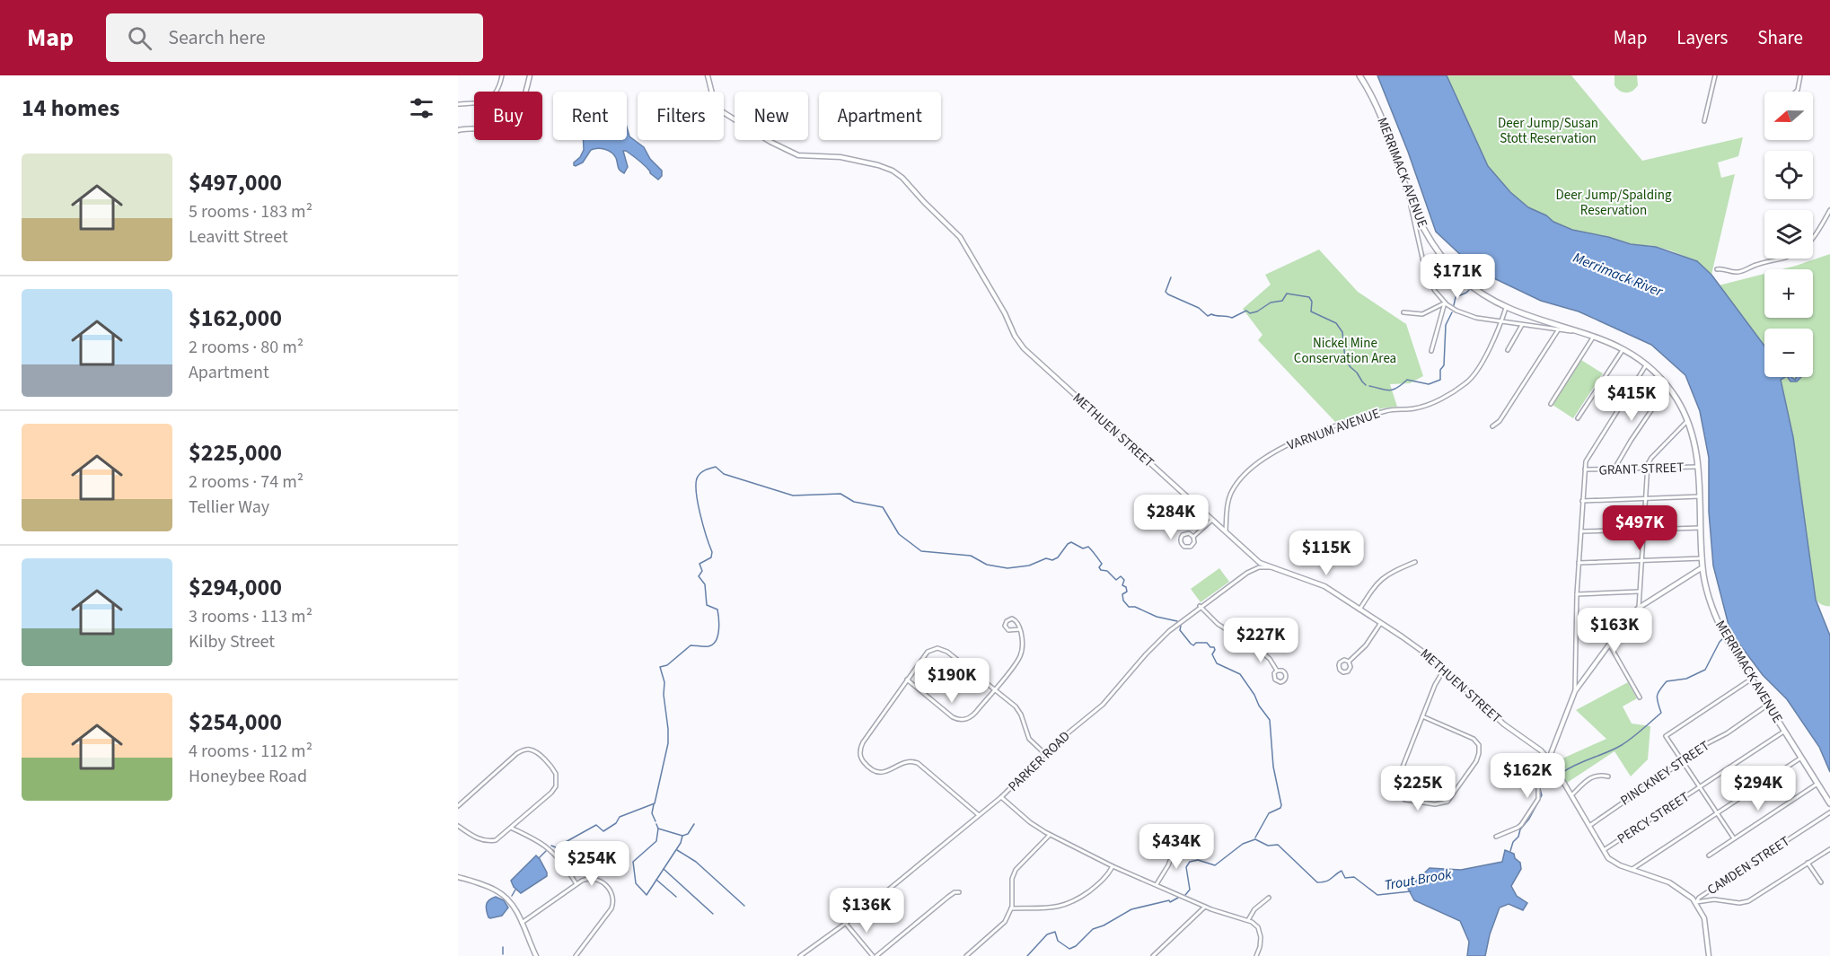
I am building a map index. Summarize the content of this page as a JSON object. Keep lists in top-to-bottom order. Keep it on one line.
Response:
{"streets":{"main road":["MERRIMACK AVENUE"],"street":["VARNUM AVENUE","METHUEN STREET","GRANT STREET","PARKER ROAD","PINCKNEY STREET","PERCY STREET","CAMDEN STREET"]},"crossings":[["MERRIMACK AVENUE","VARNUM AVENUE"],["MERRIMACK AVENUE","GRANT STREET"],["MERRIMACK AVENUE","PINCKNEY STREET"],["MERRIMACK AVENUE","PERCY STREET"],["VARNUM AVENUE","METHUEN STREET"],["METHUEN STREET","PARKER ROAD"],["METHUEN STREET","PINCKNEY STREET"],["METHUEN STREET","PERCY STREET"],["METHUEN STREET","CAMDEN STREET"]],"water":["Merrimack River","Trout Brook"],"parks":["Deer Jump/Susan Stott Reservation","Deer Jump/Spalding Reservation","Nickel Mine Conservation Area"],"north":"left","page":{"header":"Map","search":"Search here","nav":["Map","Layers","Share"],"heading":"14 homes","map_buttons":["+","−"],"chip":["Buy","Rent","Filters","New","Apartment"],"list":[{"name":"$497,000","note":"5 rooms · 183 m² · Leavitt Street"},{"name":"$162,000","note":"2 rooms · 80 m² · Apartment"},{"name":"$225,000","note":"2 rooms · 74 m² · Tellier Way"},{"name":"$294,000","note":"3 rooms · 113 m² · Kilby Street"},{"name":"$254,000","note":"4 rooms · 112 m² · Honeybee Road"}],"price":["$171K","$415K","$284K","$497K","$115K","$163K","$227K","$190K","$162K","$225K","$294K","$434K","$254K","$136K"]}}
